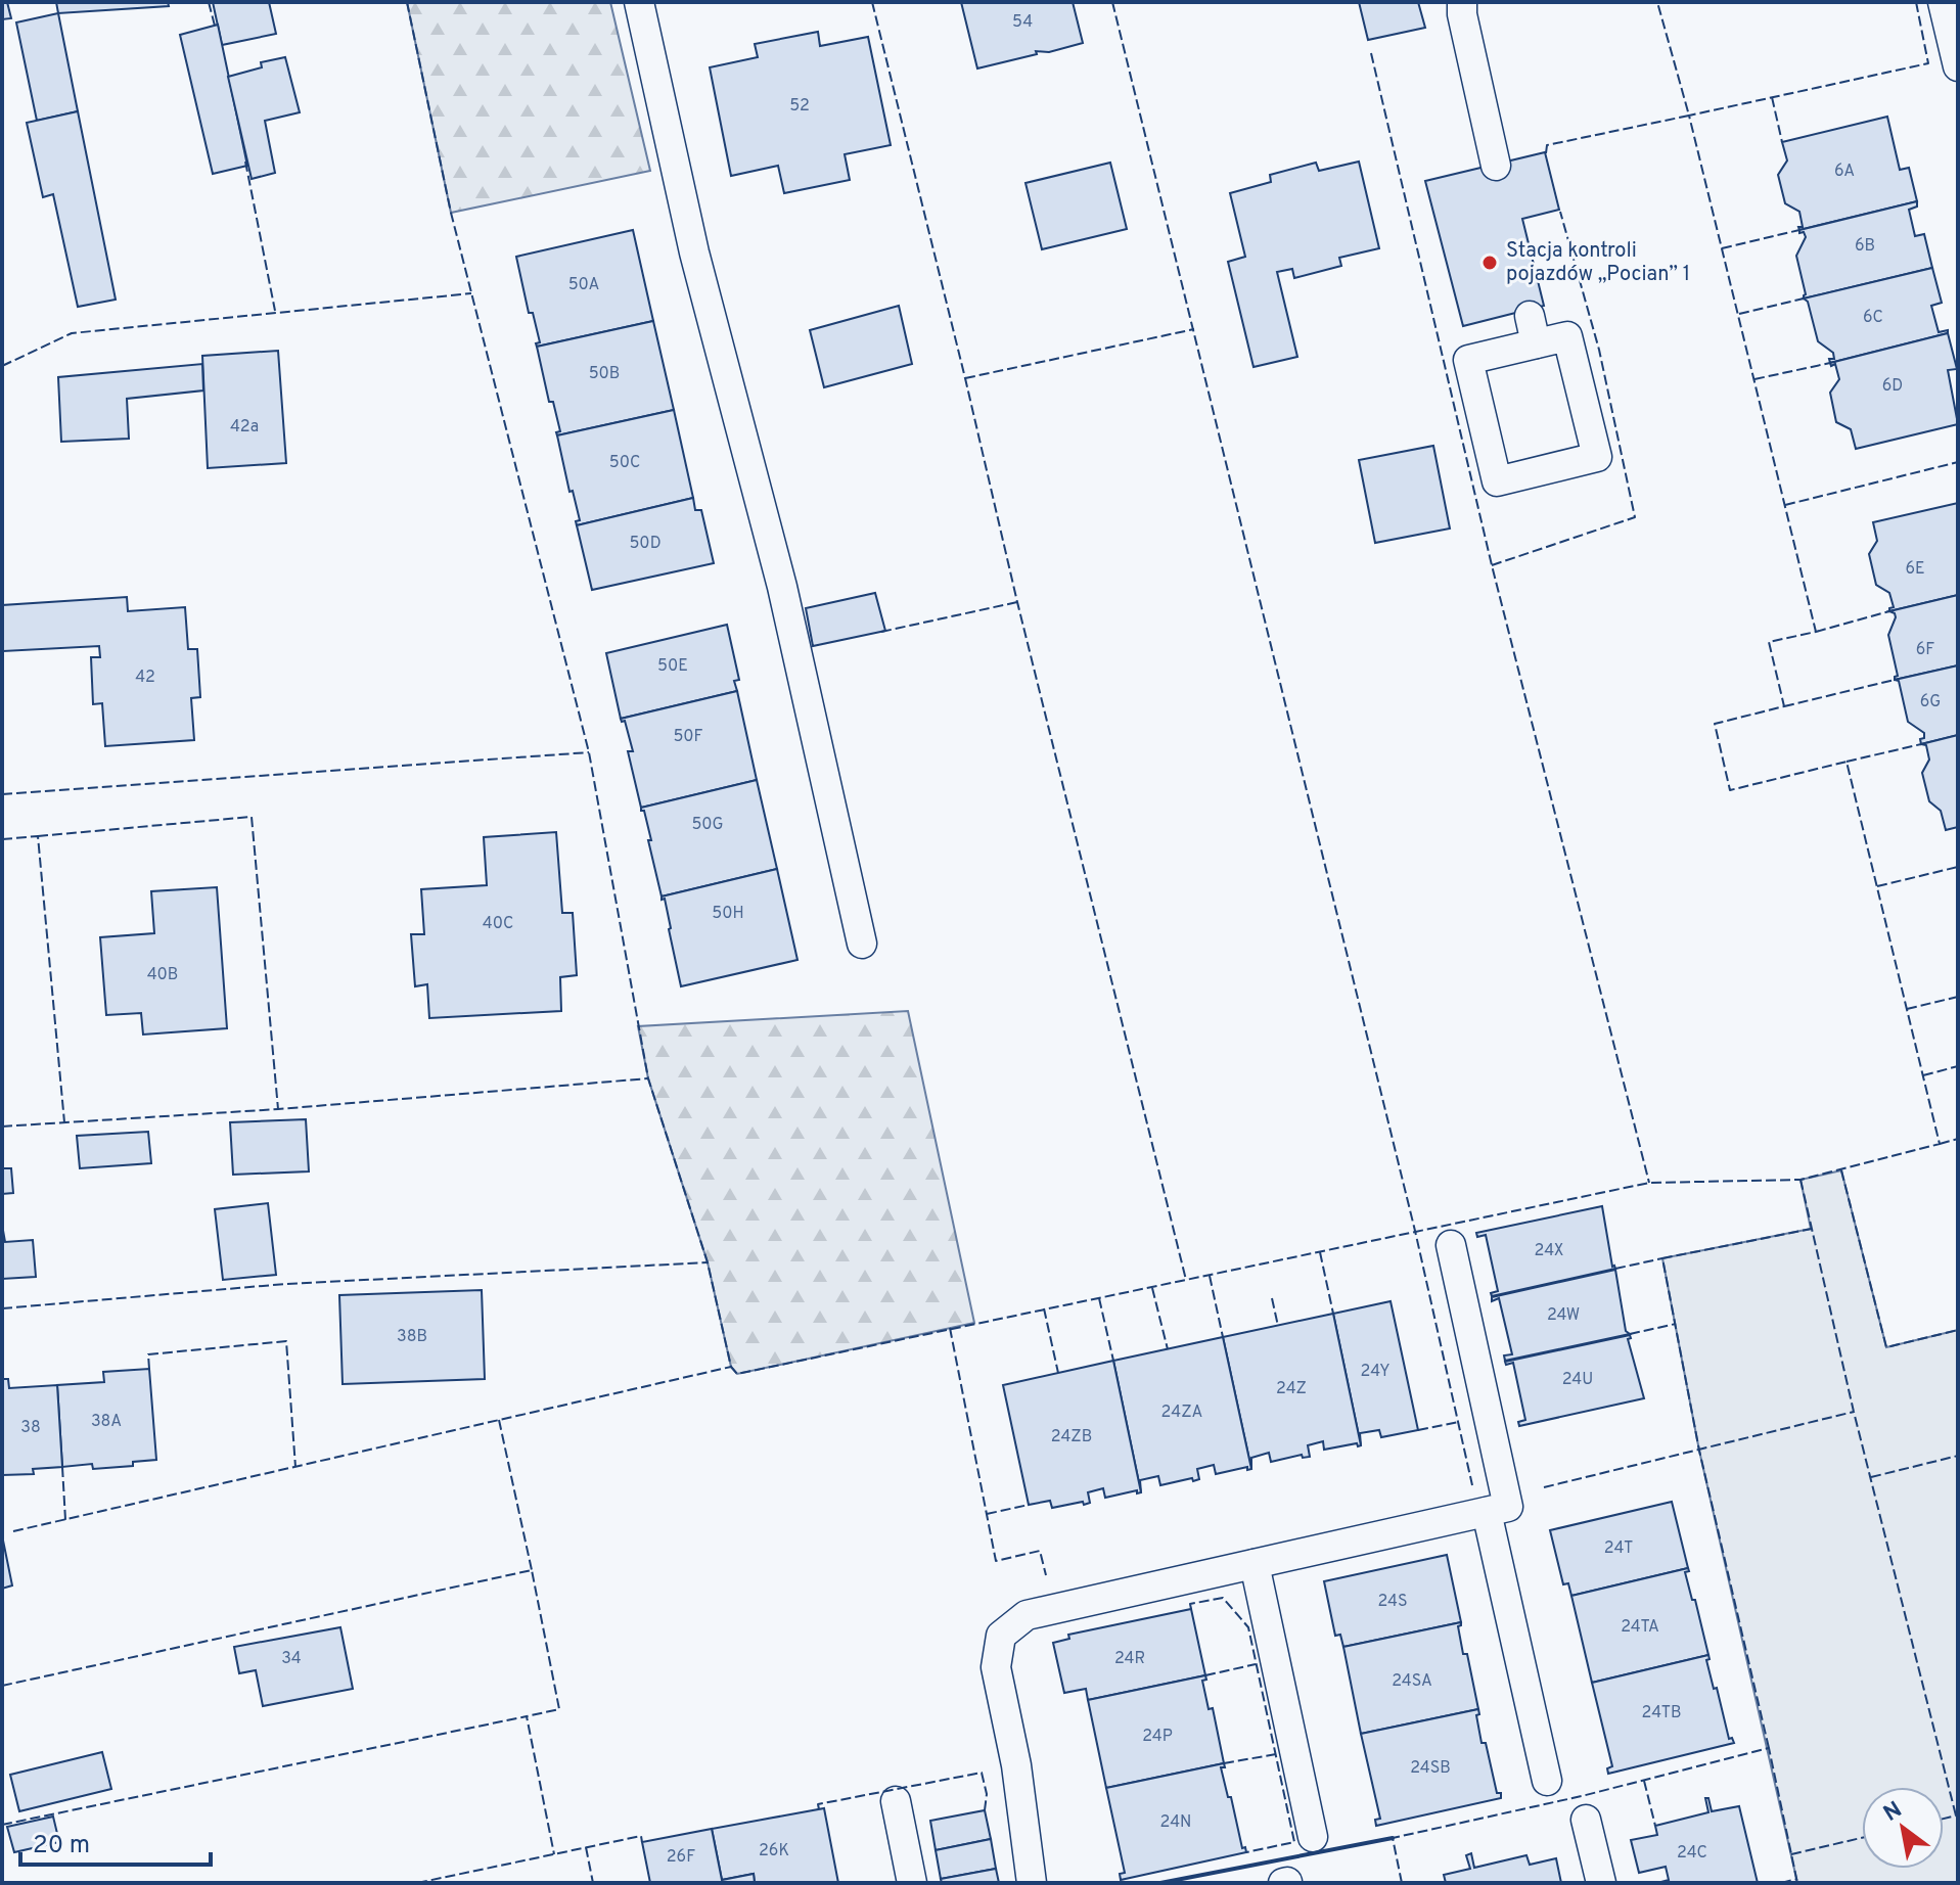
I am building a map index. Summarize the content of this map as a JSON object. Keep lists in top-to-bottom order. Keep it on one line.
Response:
{"places":["Stacja kontroli pojazdów „Pocian” 1"],"house_numbers":["54","52","6A","6B","50A","6C","50B","6D","42a","50C","50D","6E","6F","50E","42","6G","50F","50G","50H","40C","40B","24X","24W","38B","24Y","24U","24Z","24ZA","38A","38","24ZB","24T","24S","24TA","34","24R","24SA","24TB","24P","24SB","24N","26K","24C","26F"],"scale_bar":"20 m","north":"top left"}
